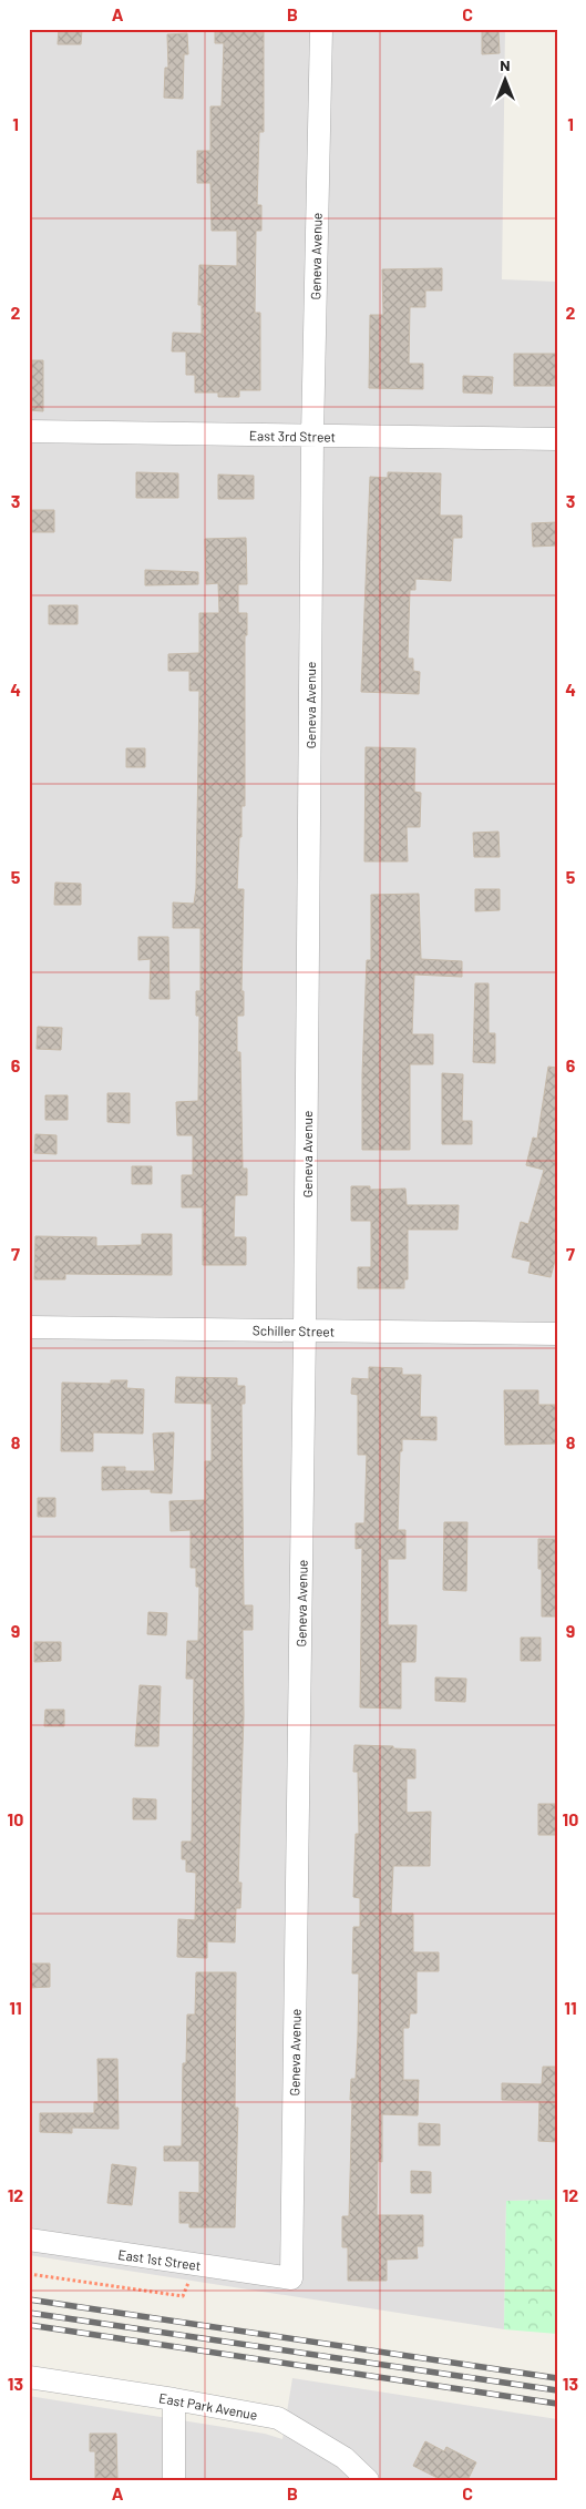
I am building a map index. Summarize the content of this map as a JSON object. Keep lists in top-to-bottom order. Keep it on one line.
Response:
{"streets":{"street":["Geneva Avenue","East 3rd Street","Schiller Street","East 1st Street","East Park Avenue"]},"crossings":[["Geneva Avenue","East 3rd Street"],["Geneva Avenue","Schiller Street"],["Geneva Avenue","East 1st Street"]],"north":"top","grid":{"columns":["A","B","C"],"rows":["1","2","3","4","5","6","7","8","9","10","11","12","13"]}}
